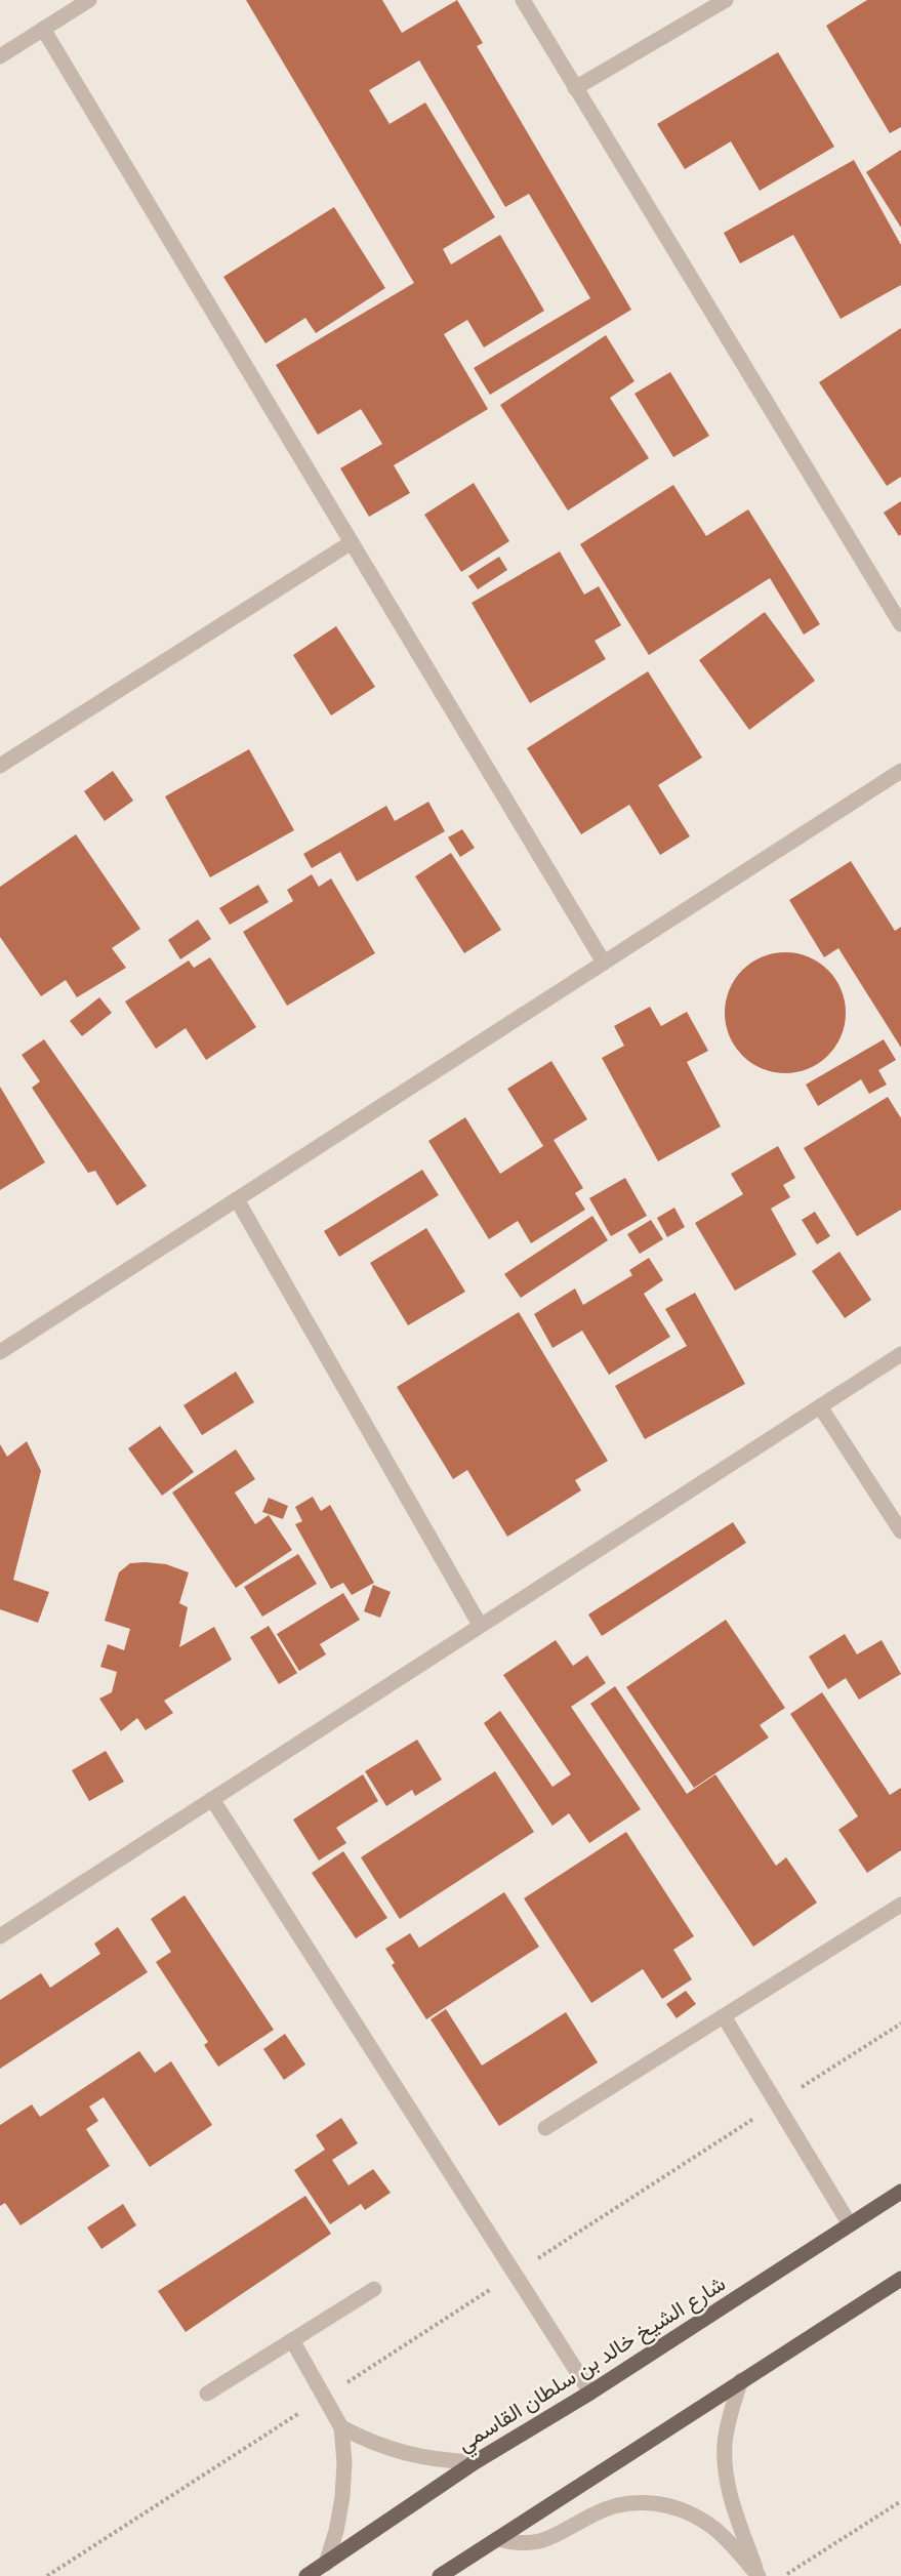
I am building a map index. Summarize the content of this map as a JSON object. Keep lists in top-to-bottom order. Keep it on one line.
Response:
{"streets":{"main road":["شارع الشيخ خالد بن سلطان القاسمي"]}}
